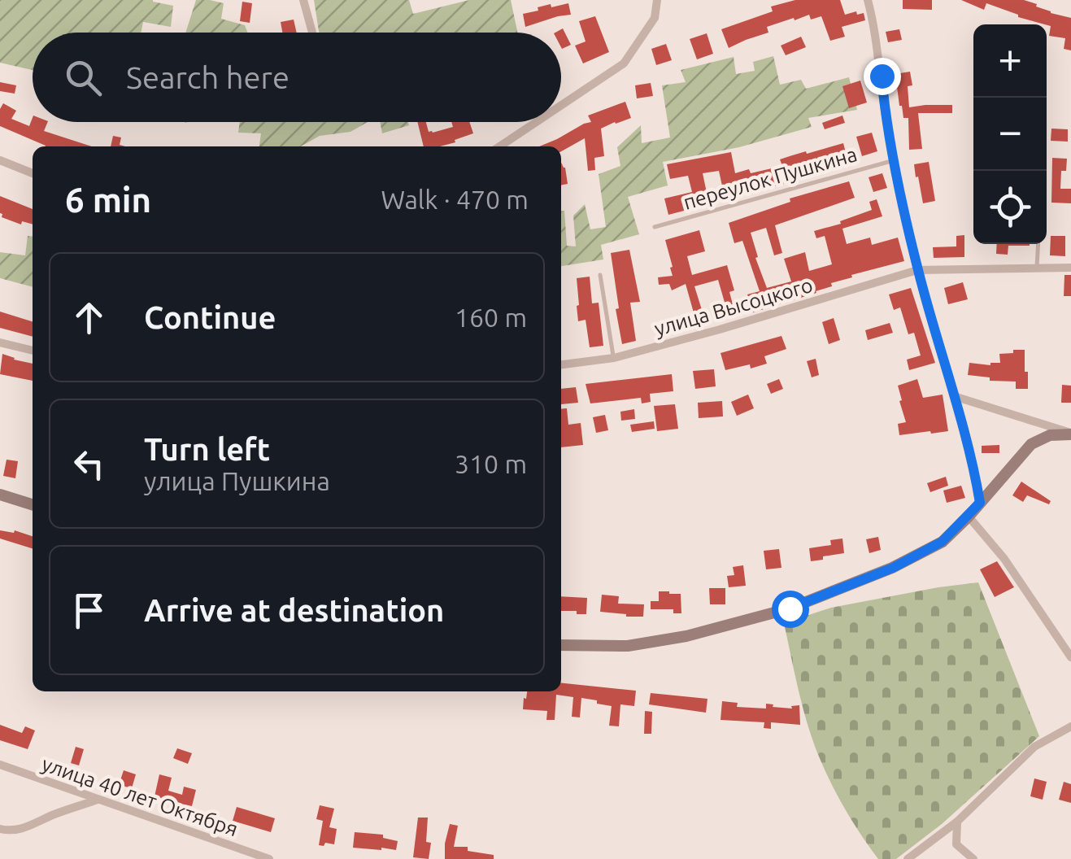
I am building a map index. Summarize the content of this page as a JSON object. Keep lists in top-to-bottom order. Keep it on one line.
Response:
{"streets":{"street":["улица Высоцкого","улица 40 лет Октября"],"lane":["переулок Пушкина"]},"page":{"map_buttons":["+","−"],"search":"Search here","heading":["6 min","Walk · 470 m"],"list":[["Continue","160 m"],["Turn left","улица Пушкина","310 m"],"Arrive at destination"]}}
